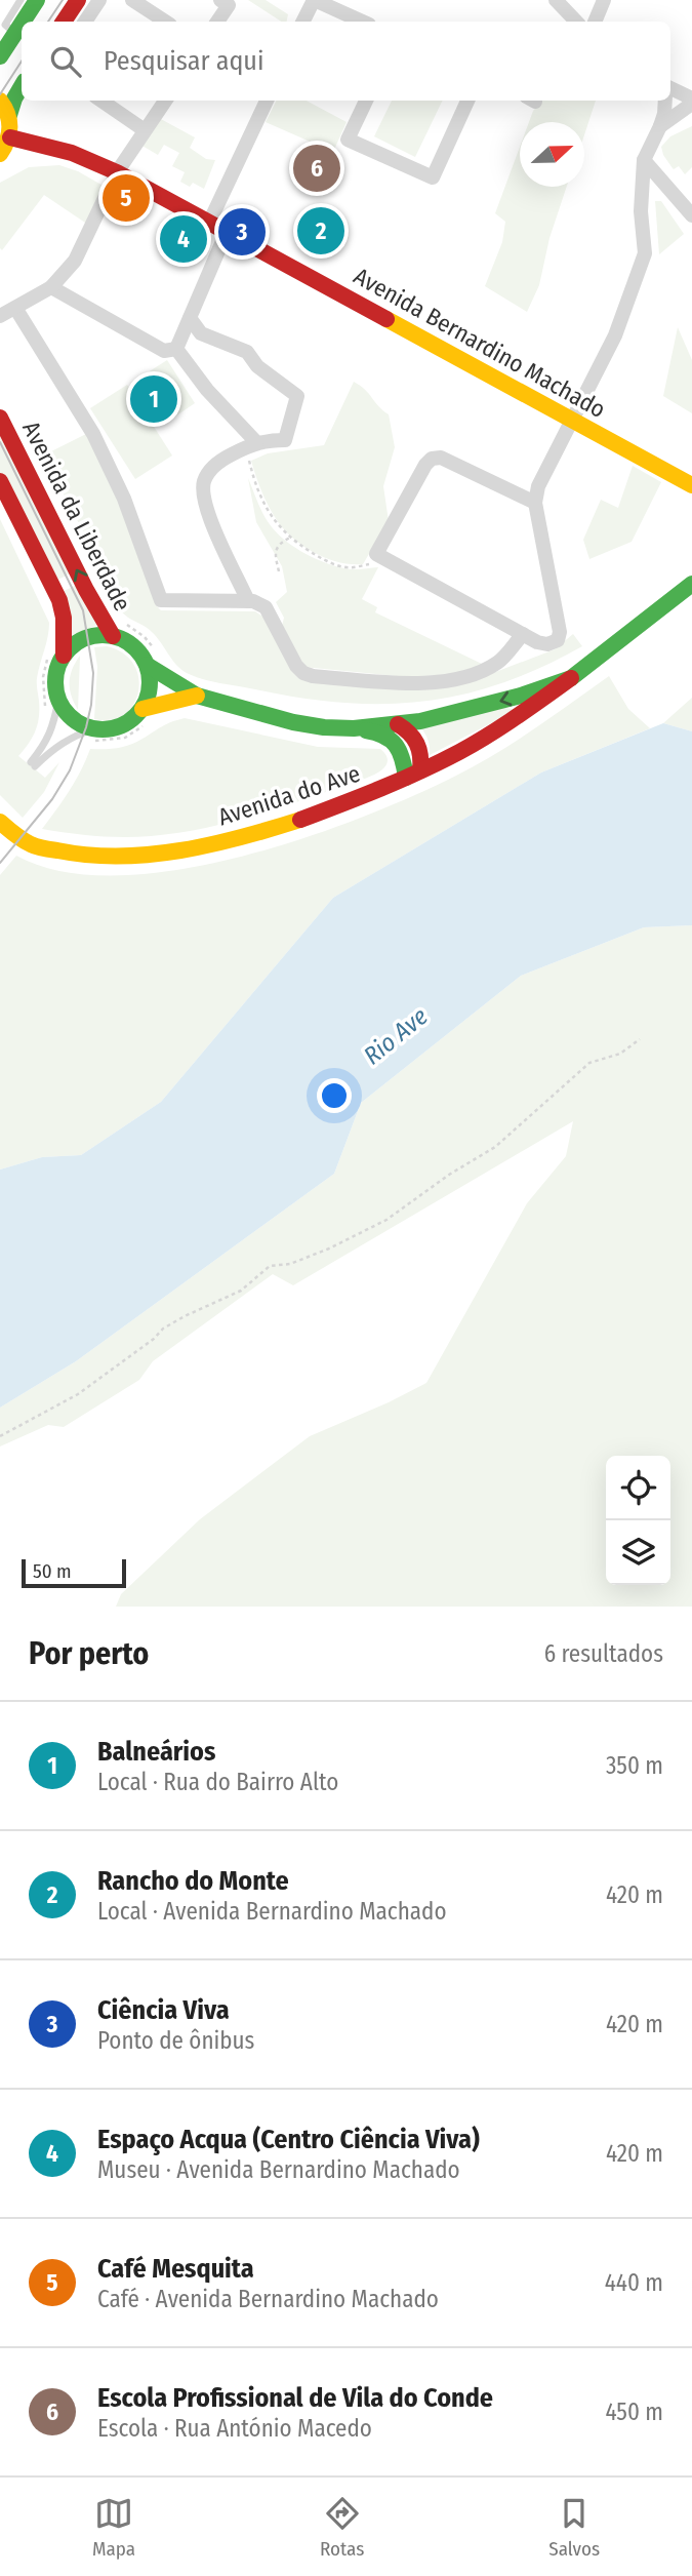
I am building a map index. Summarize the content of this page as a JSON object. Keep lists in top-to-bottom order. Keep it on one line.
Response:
{"streets":{"street":["Avenida Bernardino Machado","Avenida da Liberdade","Avenida do Ave"]},"water":["Rio Ave"],"scale_bar":"50 m","north":"right","page":{"search":"Pesquisar aqui","pins":["6","5","2","3","4","1"],"scale":"50 m","heading":["Por perto","6 resultados"],"list":[{"mark":"1","name":"Balneários","note":"Local · Rua do Bairro Alto","value":"350 m"},{"mark":"2","name":"Rancho do Monte","note":"Local · Avenida Bernardino Machado","value":"420 m"},{"mark":"3","name":"Ciência Viva","note":"Ponto de ônibus","value":"420 m"},{"mark":"4","name":"Espaço Acqua (Centro Ciência Viva)","note":"Museu · Avenida Bernardino Machado","value":"420 m"},{"mark":"5","name":"Café Mesquita","note":"Café · Avenida Bernardino Machado","value":"440 m"},{"mark":"6","name":"Escola Profissional de Vila do Conde","note":"Escola · Rua António Macedo","value":"450 m"}],"nav":["Mapa","Rotas","Salvos"]}}
